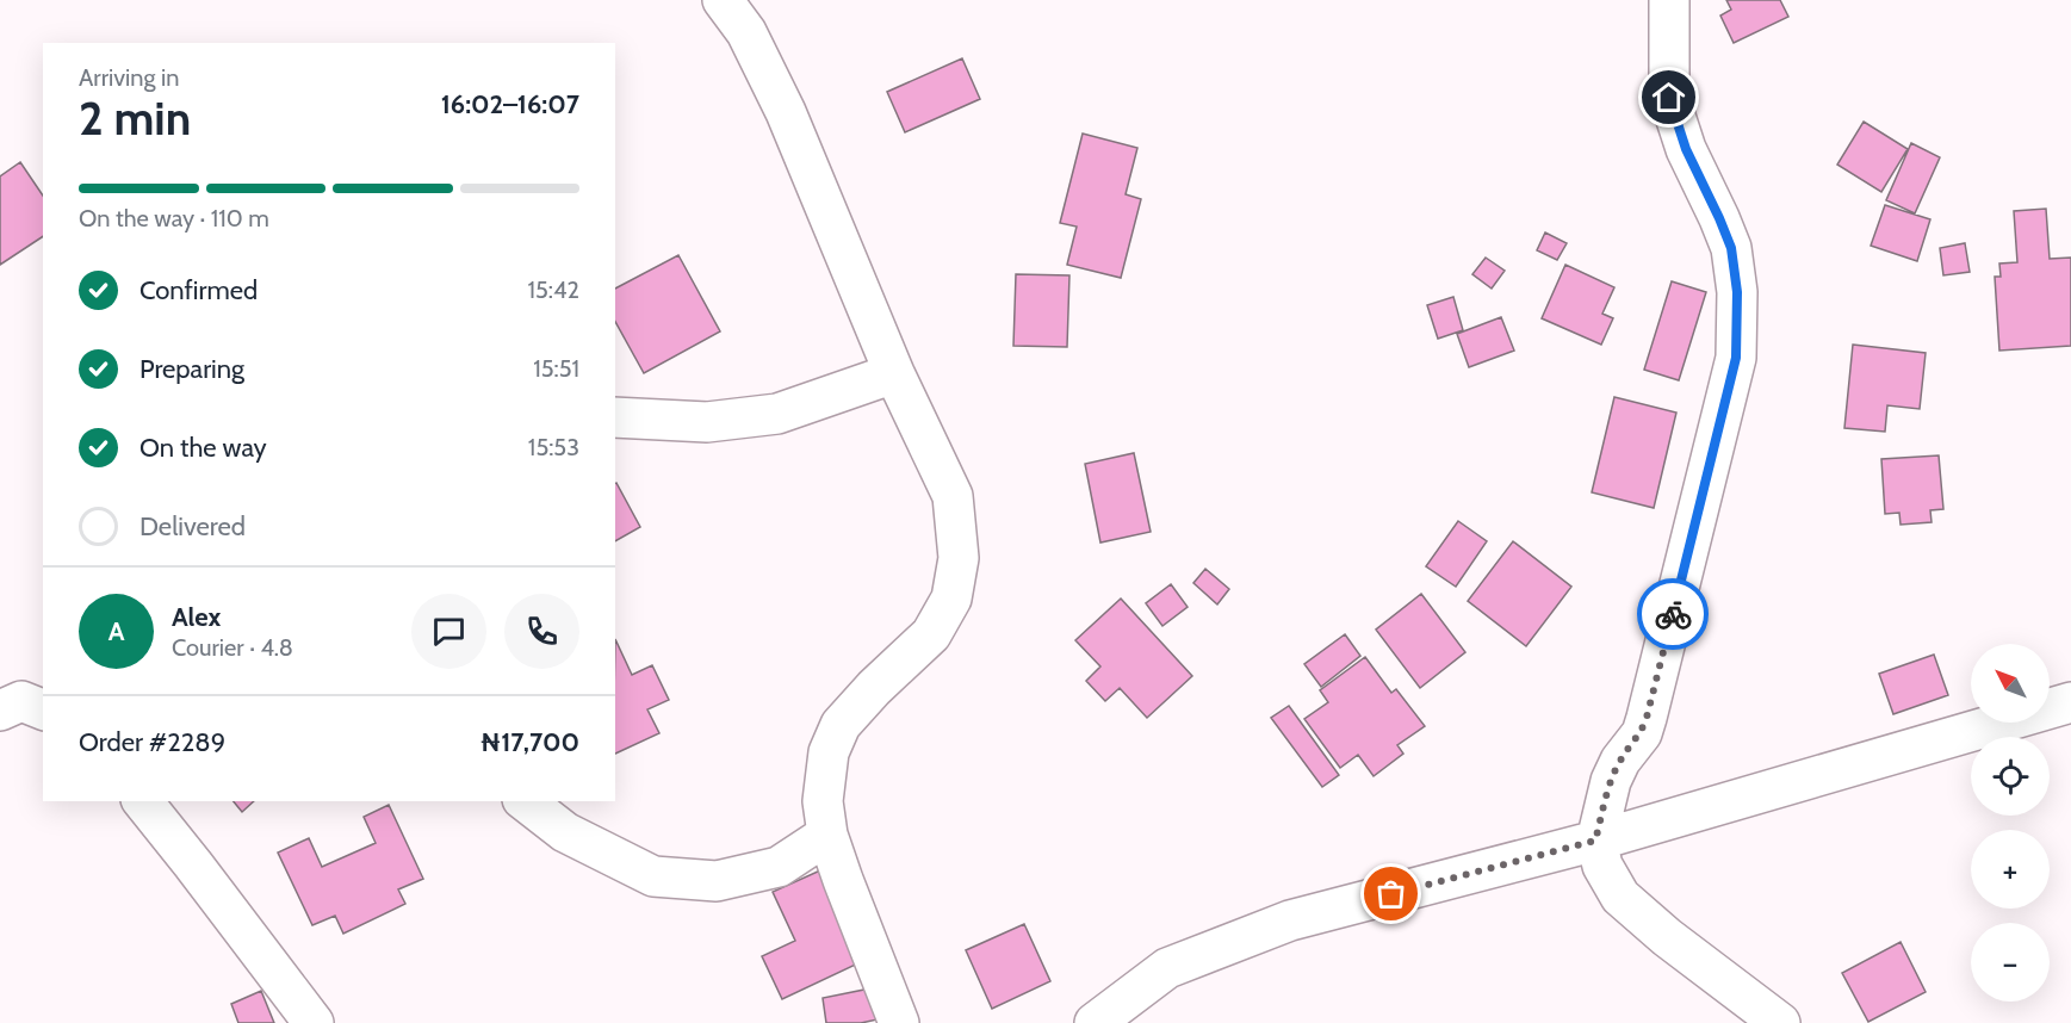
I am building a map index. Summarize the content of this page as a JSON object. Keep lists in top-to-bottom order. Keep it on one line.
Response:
{"north":"top left","page":{"heading":["2 min","Arriving in","16:02–16:07"],"panel":["Alex","Courier · 4.8","Order #2289","₦17,700"],"bar":"On the way · 110 m","list":[["Confirmed","15:42"],["Preparing","15:51"],["On the way","15:53"],"Delivered"],"round":"A","map_buttons":["+","−"]}}
